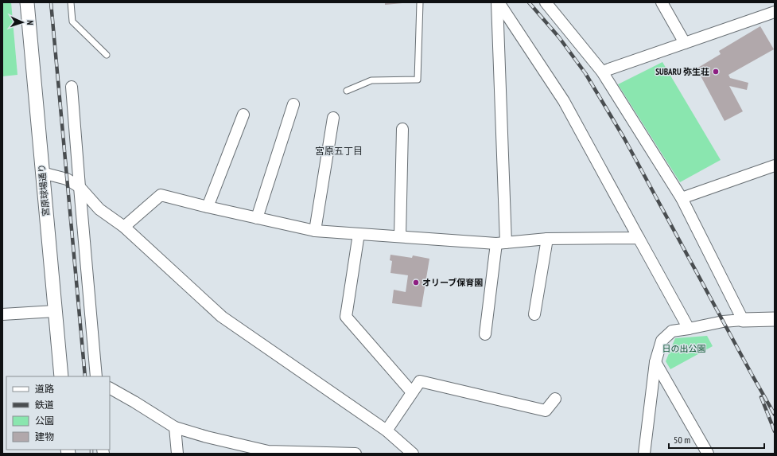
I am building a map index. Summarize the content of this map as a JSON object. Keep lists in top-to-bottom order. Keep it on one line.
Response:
{"streets":{"street":["宮原球場通り"]},"districts":["宮原五丁目"],"parks":["日の出公園"],"places":["SUBARU 弥生荘","オリーブ保育園"],"legend":["道路","鉄道","公園","建物"],"scale_bar":"50 m","north":"right"}
